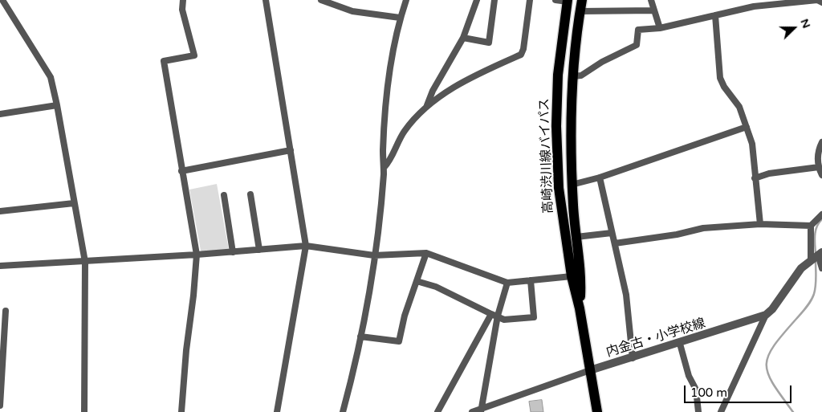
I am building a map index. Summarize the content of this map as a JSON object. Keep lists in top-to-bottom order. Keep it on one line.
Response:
{"streets":{"main road":["高崎渋川線バイパス"],"street":["内金古・小学校線"]},"crossings":[["高崎渋川線バイパス","内金古・小学校線"]],"scale_bar":"100 m","north":"right"}
